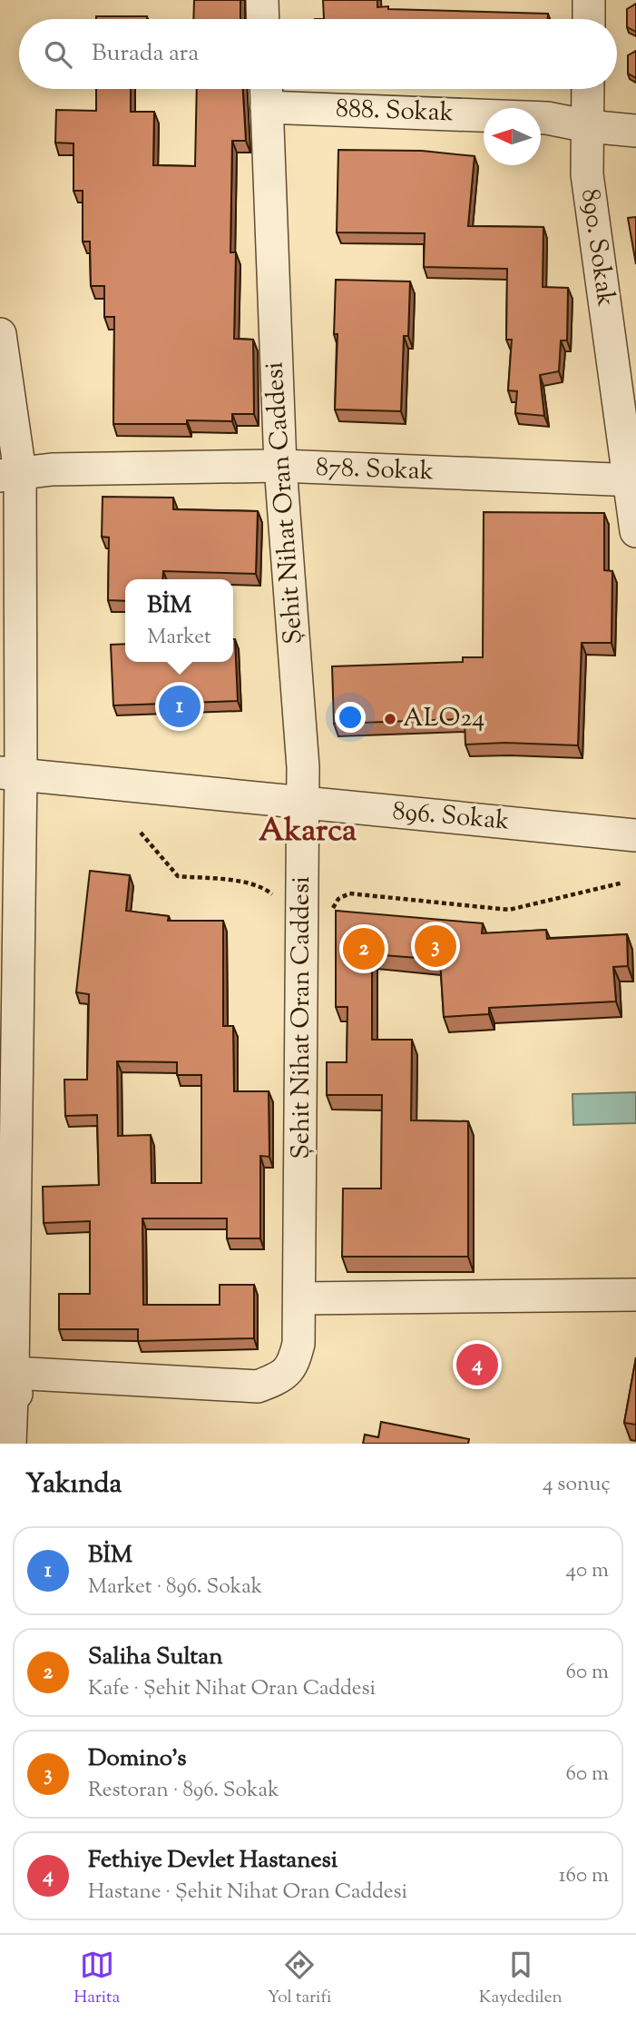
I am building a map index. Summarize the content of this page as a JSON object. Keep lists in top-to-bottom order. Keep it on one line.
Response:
{"streets":{"street":["888. Sokak","890. Sokak","878. Sokak","Şehit Nihat Oran Caddesi","896. Sokak"]},"crossings":[["888. Sokak","890. Sokak"],["888. Sokak","Şehit Nihat Oran Caddesi"],["890. Sokak","878. Sokak"],["878. Sokak","Şehit Nihat Oran Caddesi"],["Şehit Nihat Oran Caddesi","896. Sokak"]],"districts":["Akarca"],"places":["ALO24"],"north":"left","page":{"search":"Burada ara","popup":["BİM","Market"],"pins":["1","3","2","4"],"heading":["Yakında","4 sonuç"],"list":[{"mark":"1","name":"BİM","note":"Market · 896. Sokak","value":"40 m"},{"mark":"2","name":"Saliha Sultan","note":"Kafe · Şehit Nihat Oran Caddesi","value":"60 m"},{"mark":"3","name":"Domino's","note":"Restoran · 896. Sokak","value":"60 m"},{"mark":"4","name":"Fethiye Devlet Hastanesi","note":"Hastane · Şehit Nihat Oran Caddesi","value":"160 m"}],"nav":["Harita","Yol tarifi","Kaydedilen"]}}
